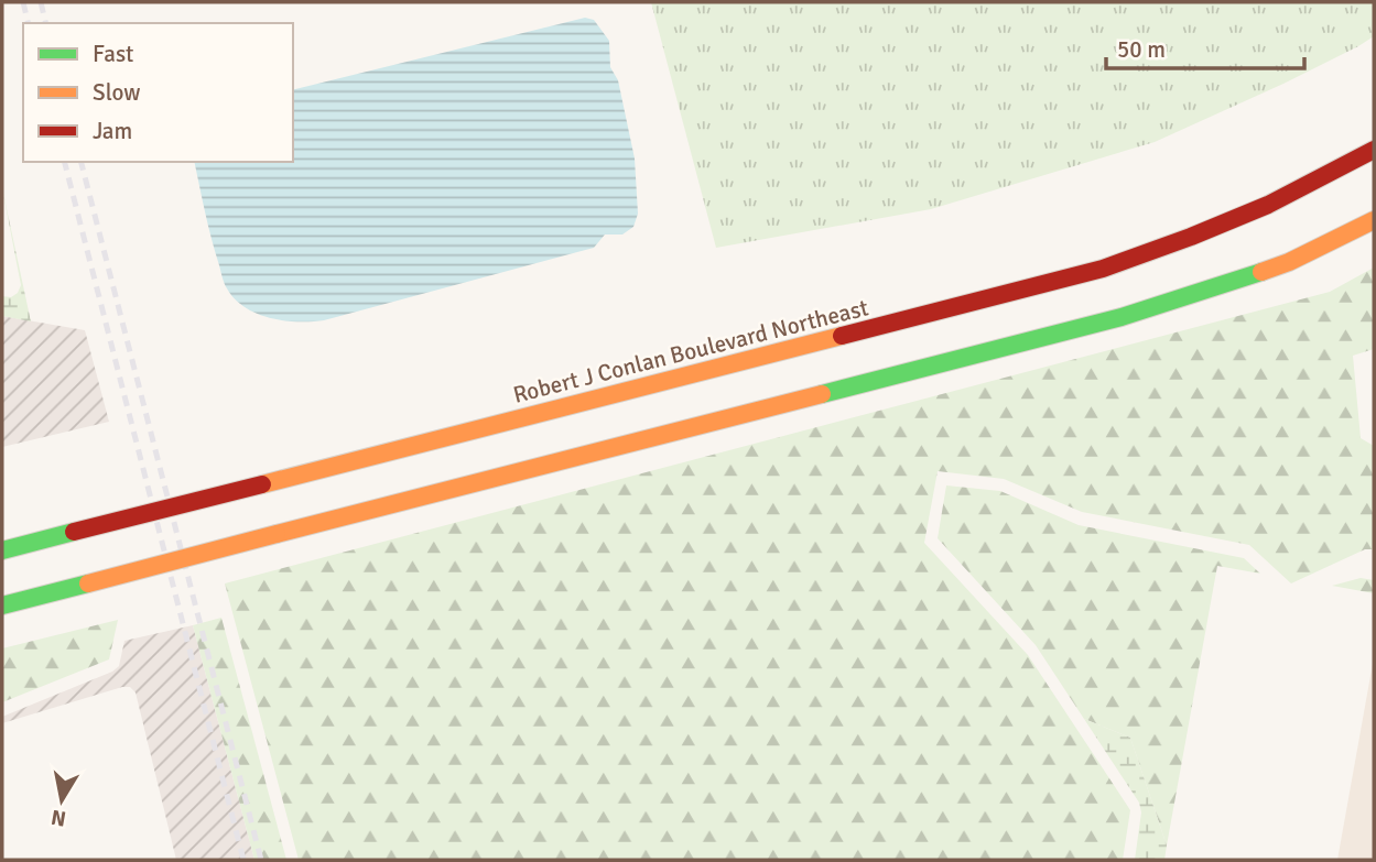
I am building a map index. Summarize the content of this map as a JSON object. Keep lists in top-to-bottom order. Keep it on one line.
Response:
{"streets":{"main road":["Robert J Conlan Boulevard Northeast"]},"legend":["Fast","Slow","Jam"],"scale_bar":"50 m","north":"bottom"}
